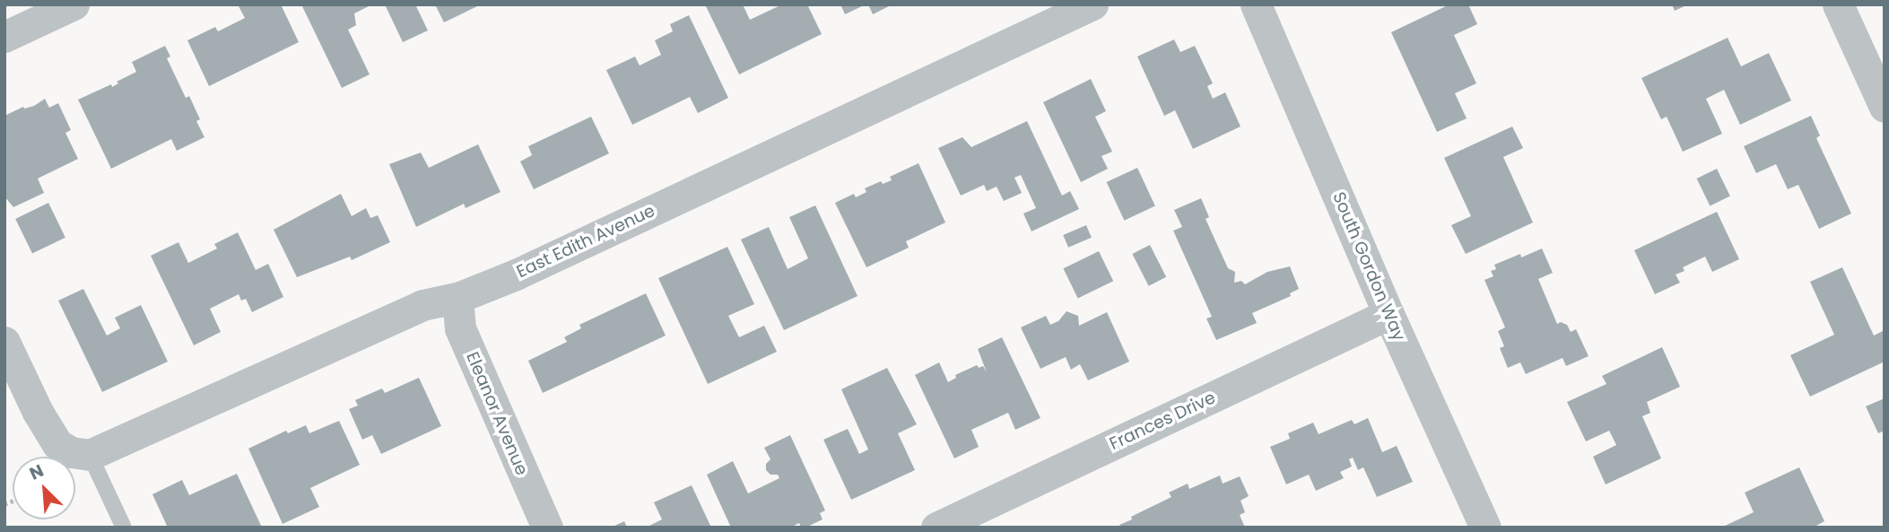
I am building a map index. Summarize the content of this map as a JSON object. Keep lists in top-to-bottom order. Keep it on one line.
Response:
{"streets":{"street":["East Edith Avenue","South Gordon Way","Eleanor Avenue","Frances Drive"]},"crossings":[["East Edith Avenue","Eleanor Avenue"],["South Gordon Way","Frances Drive"]],"north":"top left"}
